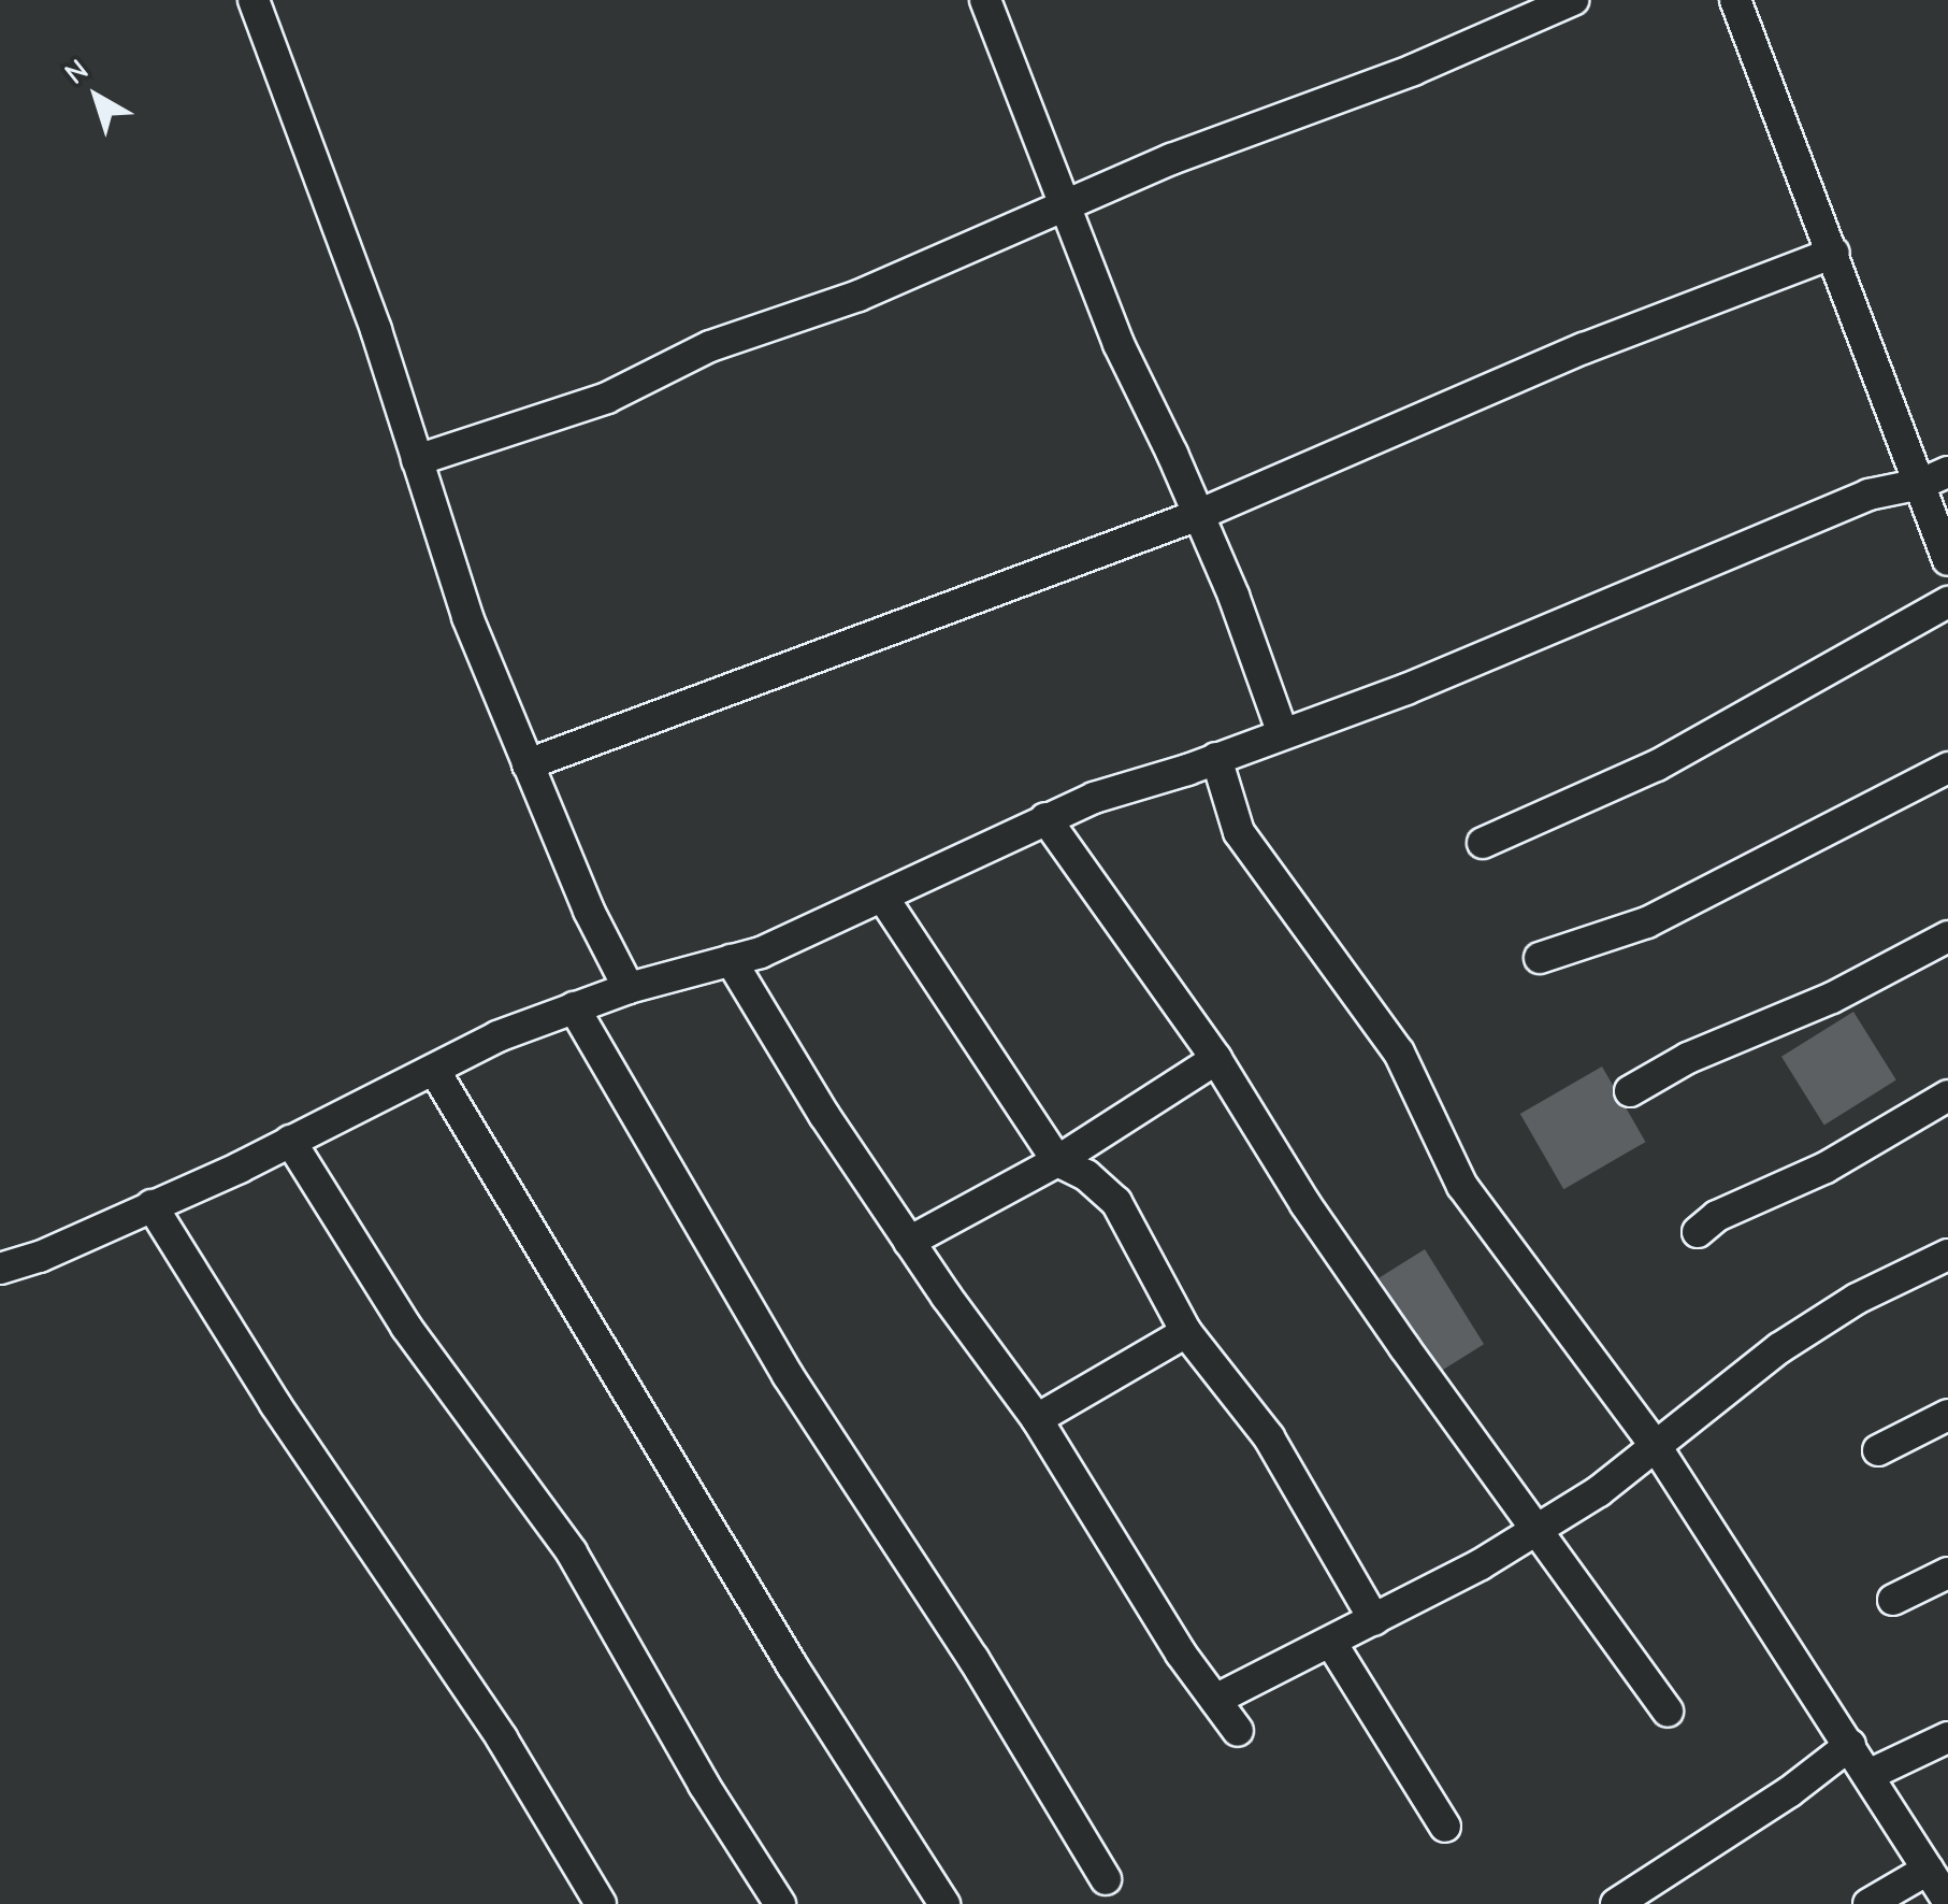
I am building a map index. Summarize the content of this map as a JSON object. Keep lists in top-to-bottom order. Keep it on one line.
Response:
{"north":"top left"}
